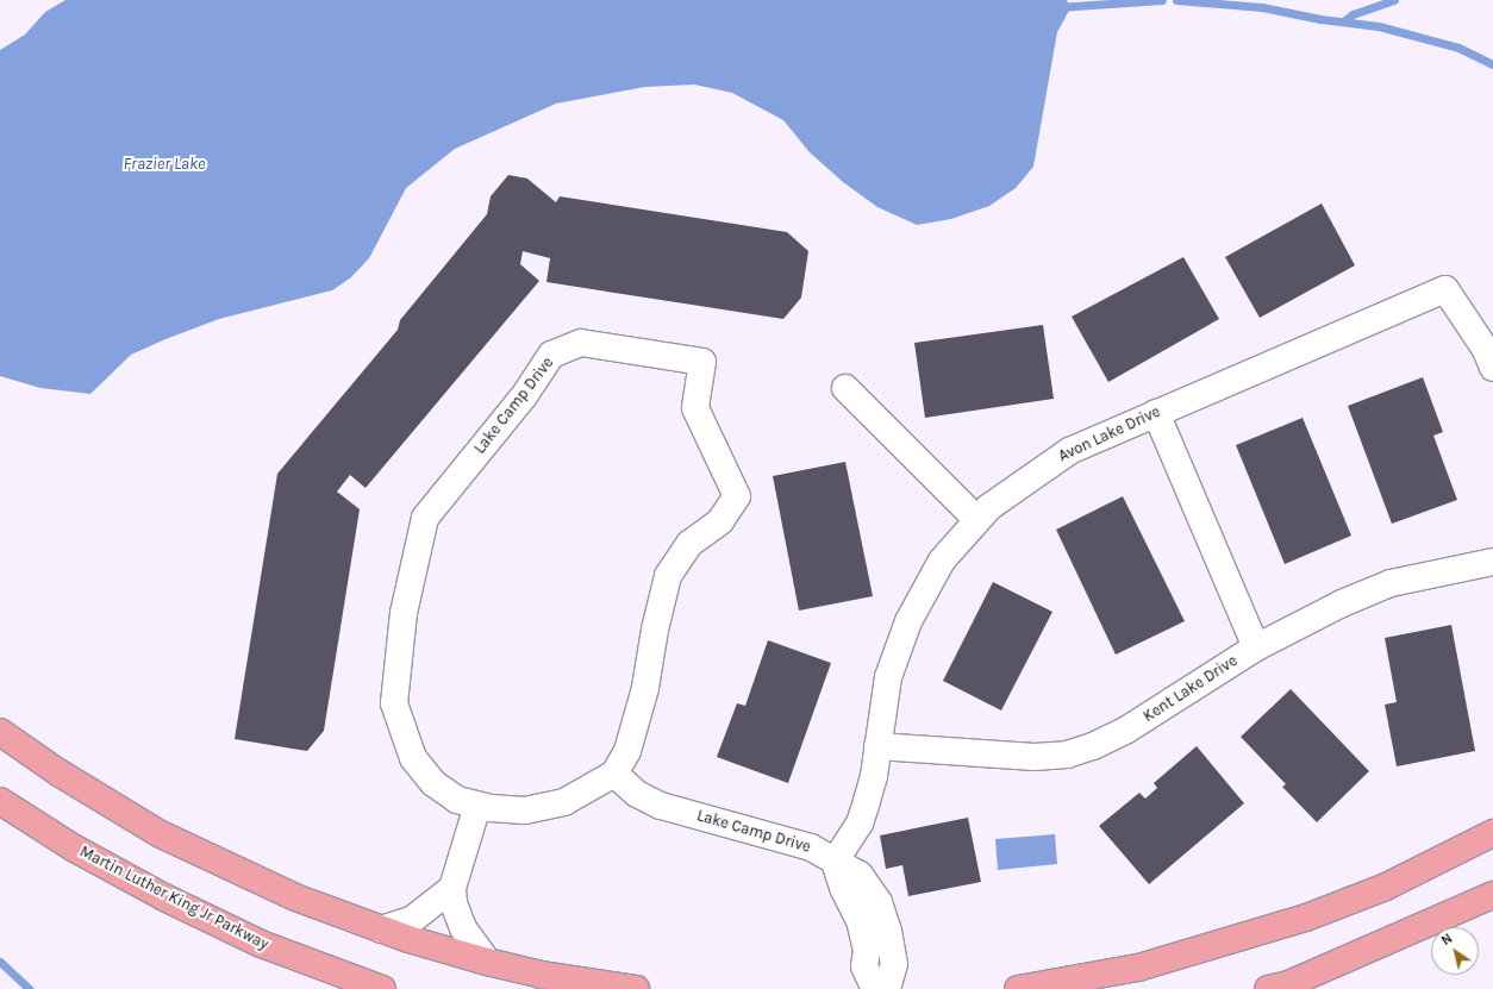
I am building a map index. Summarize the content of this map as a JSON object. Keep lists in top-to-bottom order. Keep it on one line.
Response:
{"streets":{"main road":["Martin Luther King Jr Parkway"],"street":["Lake Camp Drive","Avon Lake Drive","Kent Lake Drive"]},"crossings":[["Lake Camp Drive","Avon Lake Drive"],["Avon Lake Drive","Kent Lake Drive"]],"water":["Frazier Lake"],"north":"top left"}
